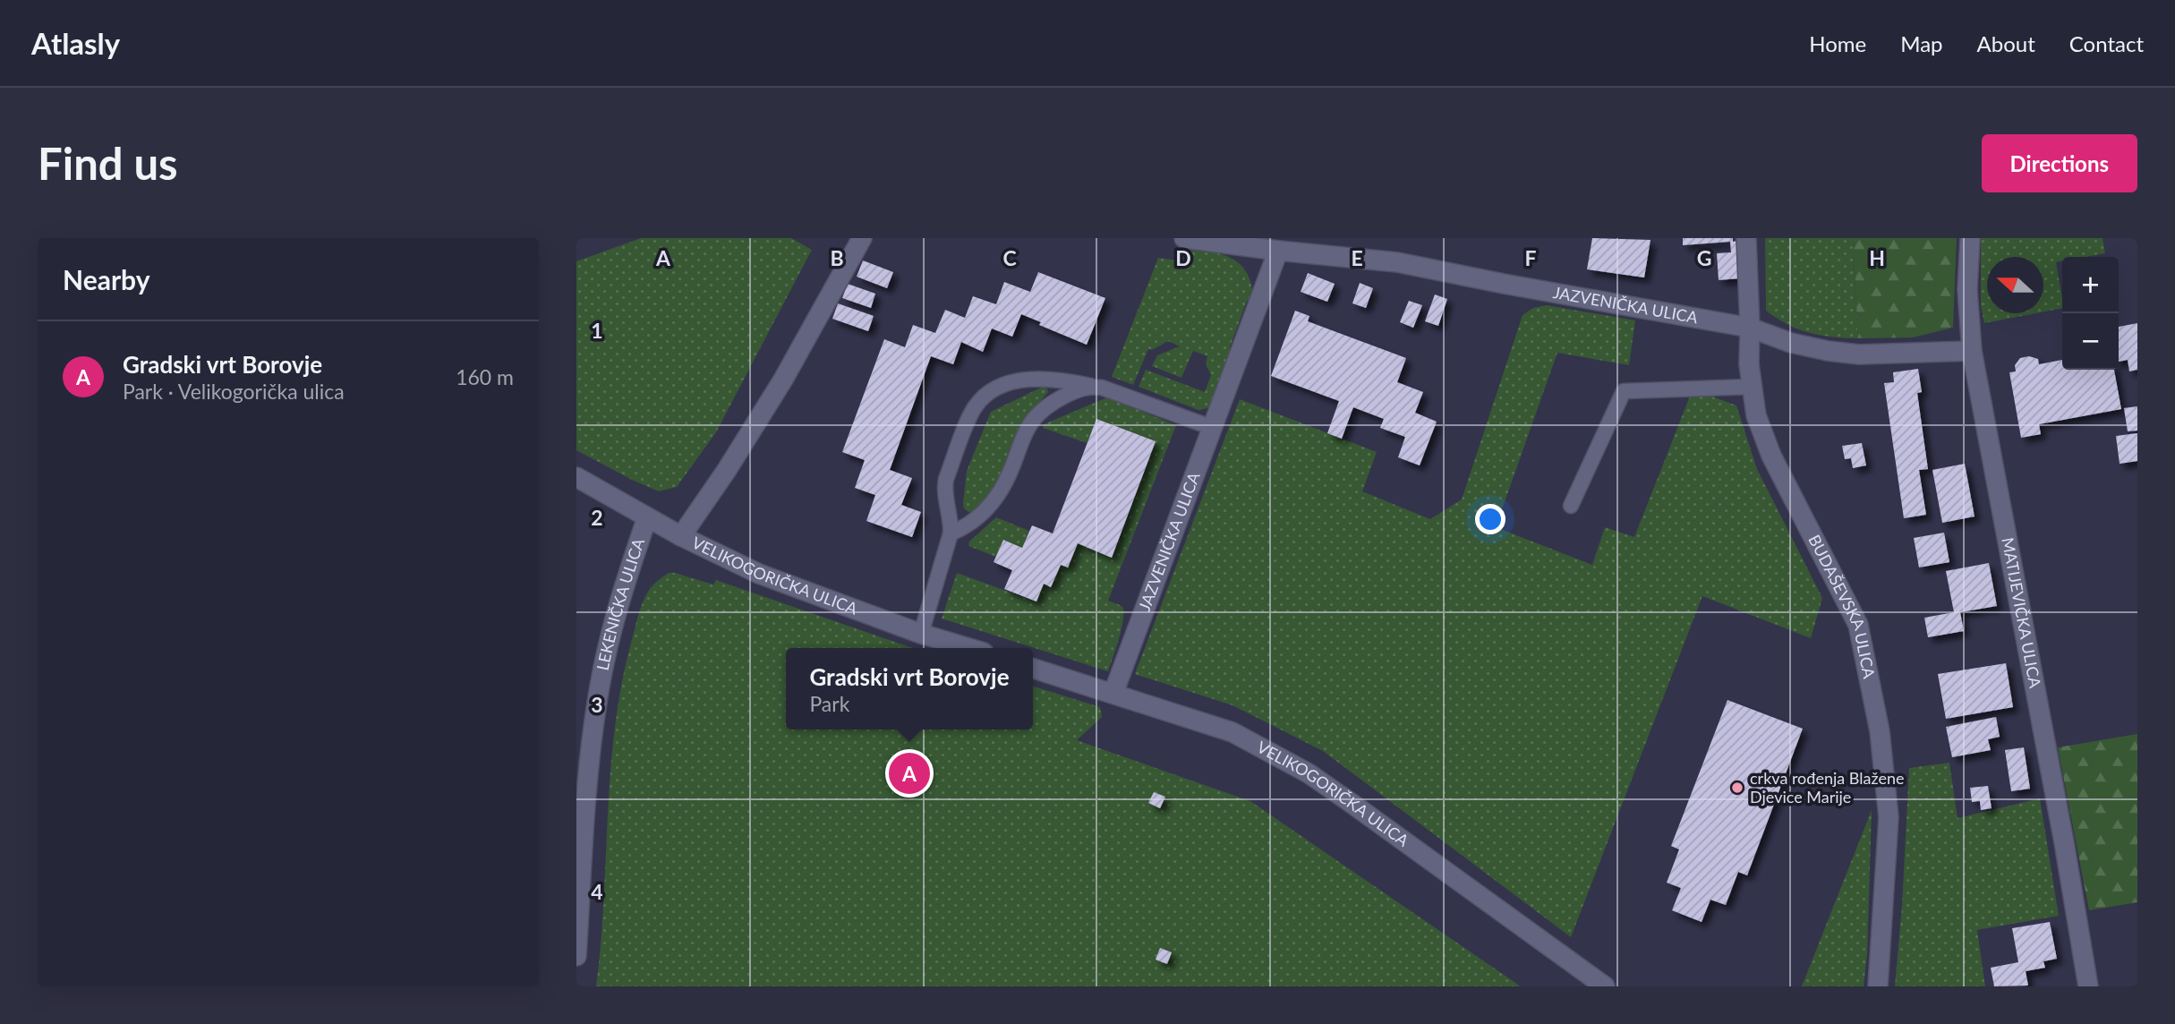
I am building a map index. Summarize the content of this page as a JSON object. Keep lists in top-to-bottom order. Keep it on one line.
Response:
{"streets":{"street":["JAZVENIČKA ULICA","VELIKOGORIČKA ULICA","LEKENIČKA ULICA","BUDAŠEVSKA ULICA","MATIJEVIČKA ULICA"]},"crossings":[["JAZVENIČKA ULICA","VELIKOGORIČKA ULICA"],["JAZVENIČKA ULICA","BUDAŠEVSKA ULICA"],["JAZVENIČKA ULICA","MATIJEVIČKA ULICA"],["VELIKOGORIČKA ULICA","LEKENIČKA ULICA"]],"places":["crkva rođenja Blažene Djevice Marije"],"north":"left","page":{"header":"Atlasly","nav":["Home","Map","About","Contact"],"buttons":"Directions","title":"Find us","heading":"Nearby","map_buttons":["+","−"],"list":[{"mark":"A","name":"Gradski vrt Borovje","note":"Park · Velikogorička ulica","value":"160 m"}],"popup":["Gradski vrt Borovje","Park"],"pins":"A"},"grid":{"columns":["A","B","C","D","E","F","G","H"],"rows":["1","2","3","4"]}}
